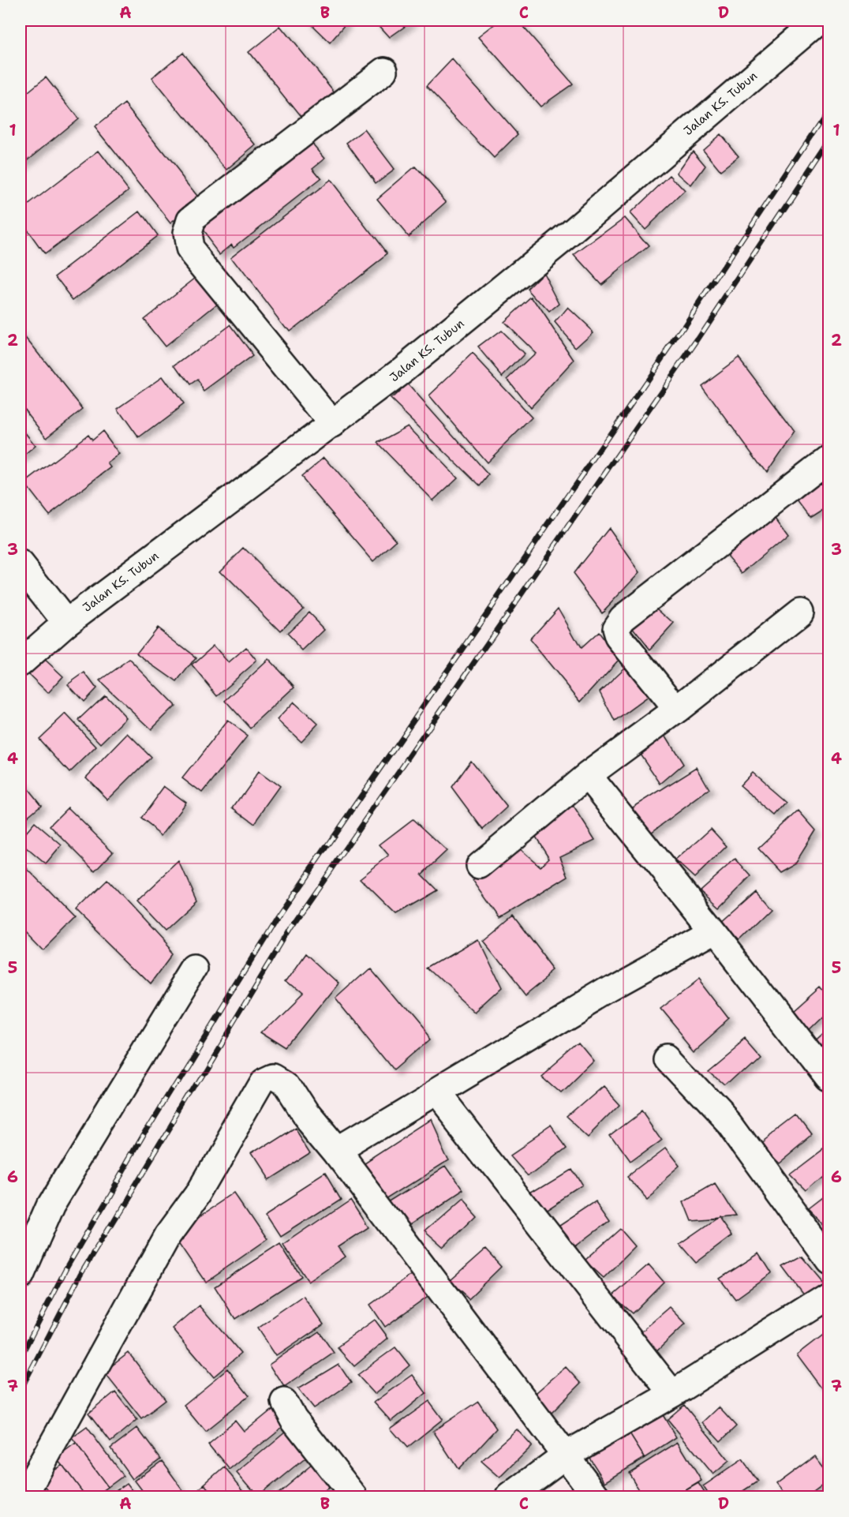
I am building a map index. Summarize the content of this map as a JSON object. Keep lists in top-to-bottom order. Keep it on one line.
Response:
{"streets":{"street":["Jalan KS. Tubun"]},"grid":{"columns":["A","B","C","D"],"rows":["1","2","3","4","5","6","7"]}}
